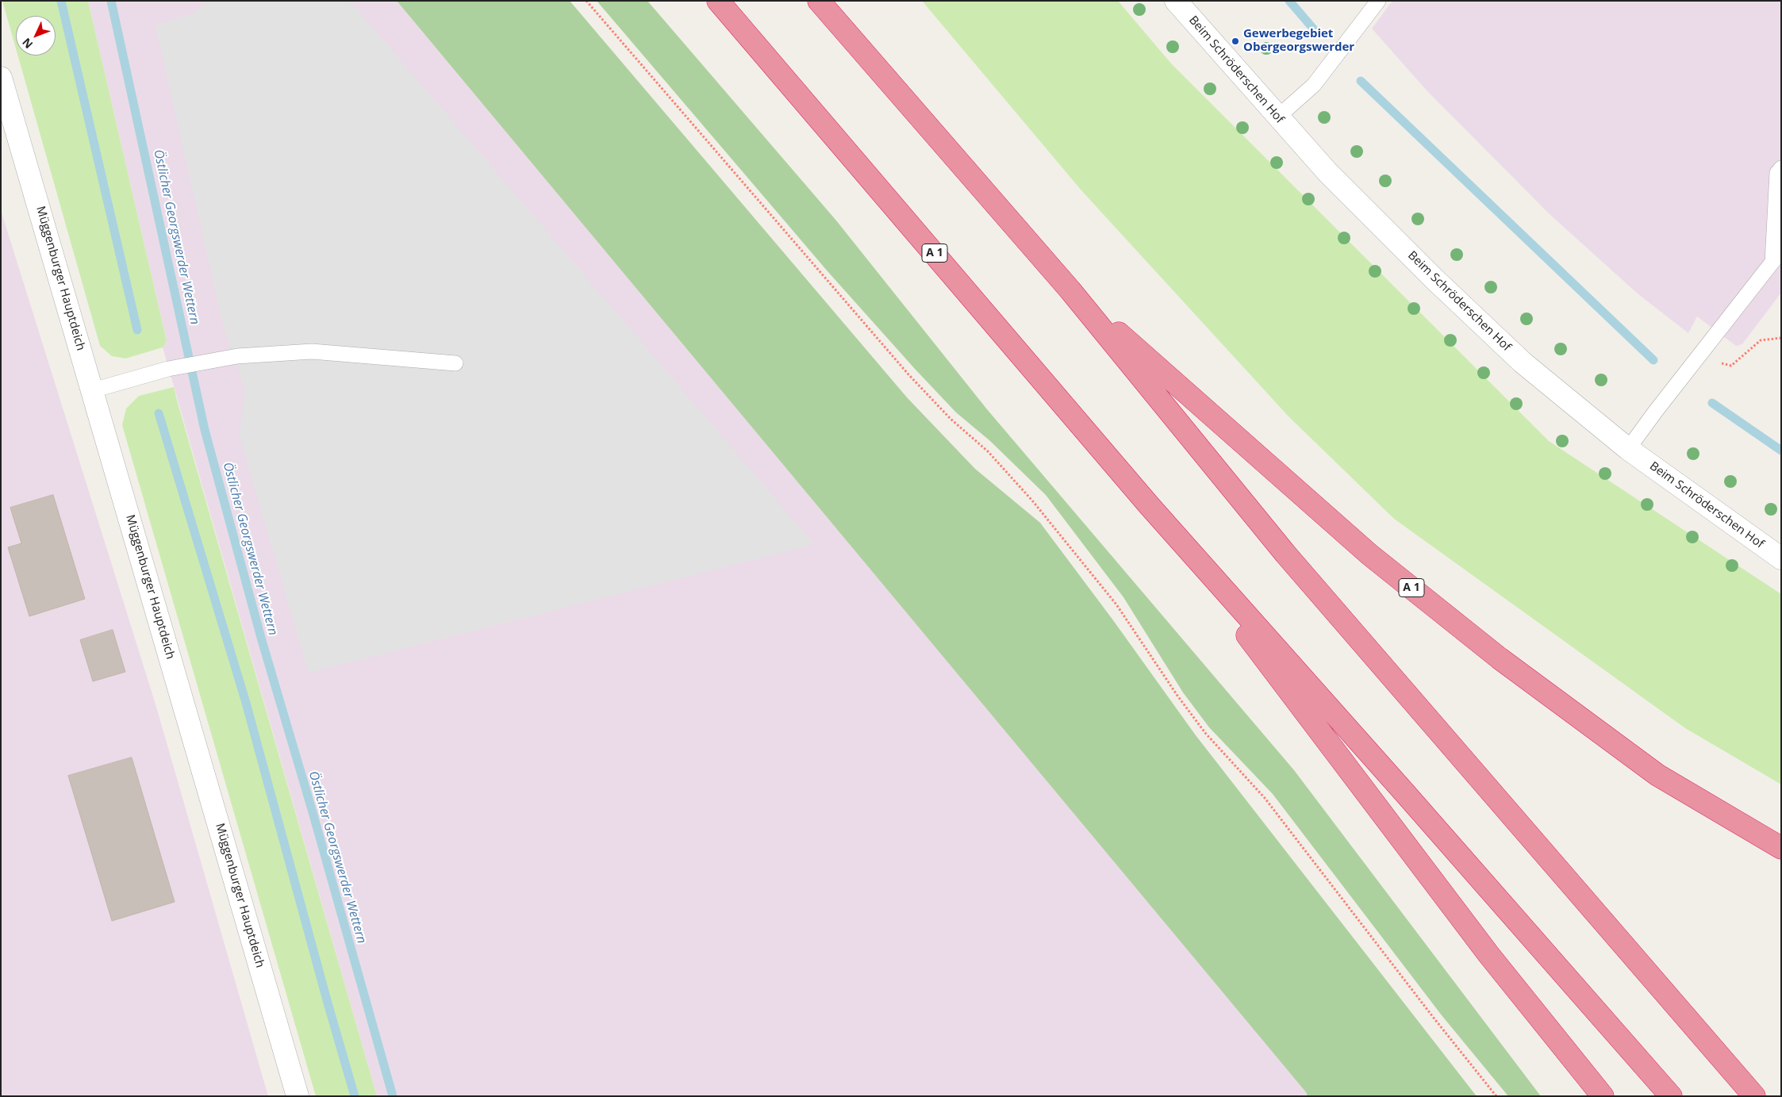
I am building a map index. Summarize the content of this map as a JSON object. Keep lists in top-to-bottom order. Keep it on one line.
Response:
{"streets":{"highway":["A 1"],"street":["Beim Schröderschen Hof","Müggenburger Hauptdeich"]},"water":["Östlicher Georgswerder Wettern"],"places":["Gewerbegebiet Obergeorgswerder"],"north":"bottom left"}
